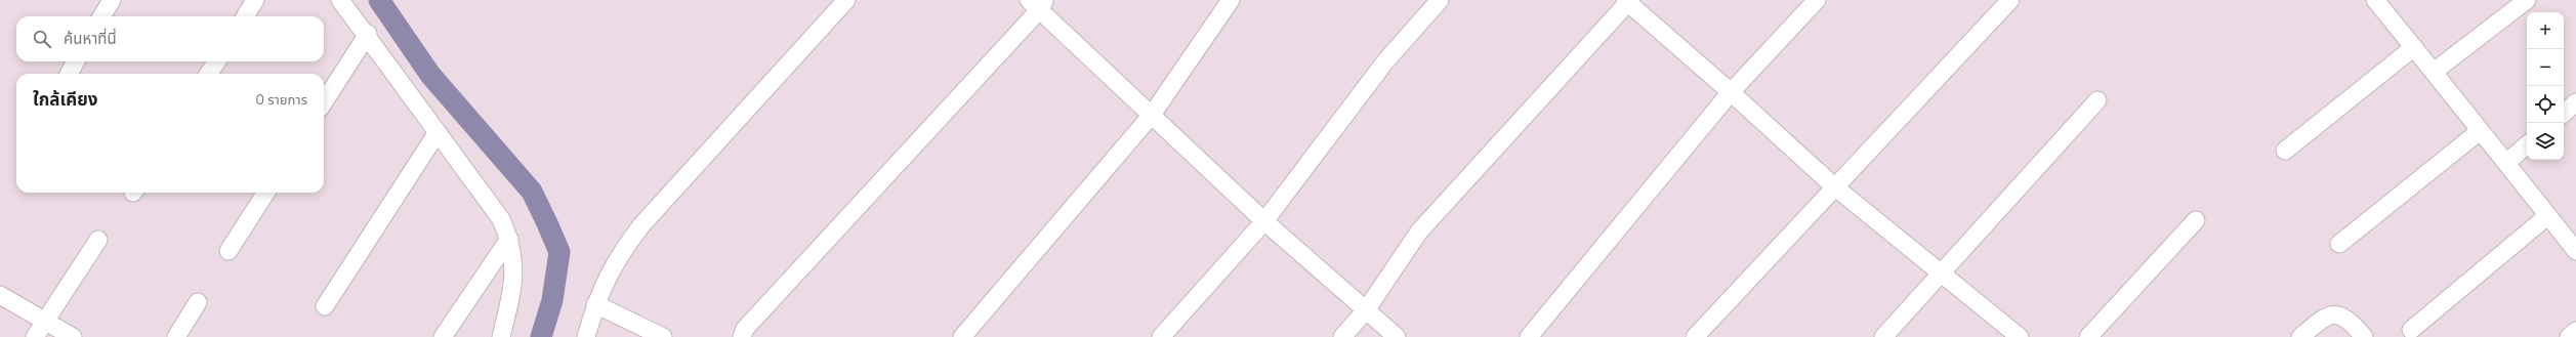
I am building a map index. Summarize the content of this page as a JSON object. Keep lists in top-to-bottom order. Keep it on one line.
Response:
{"page":{"map_buttons":["+","−"],"search":"ค้นหาที่นี่","heading":["ใกล้เคียง","0 รายการ"]}}
